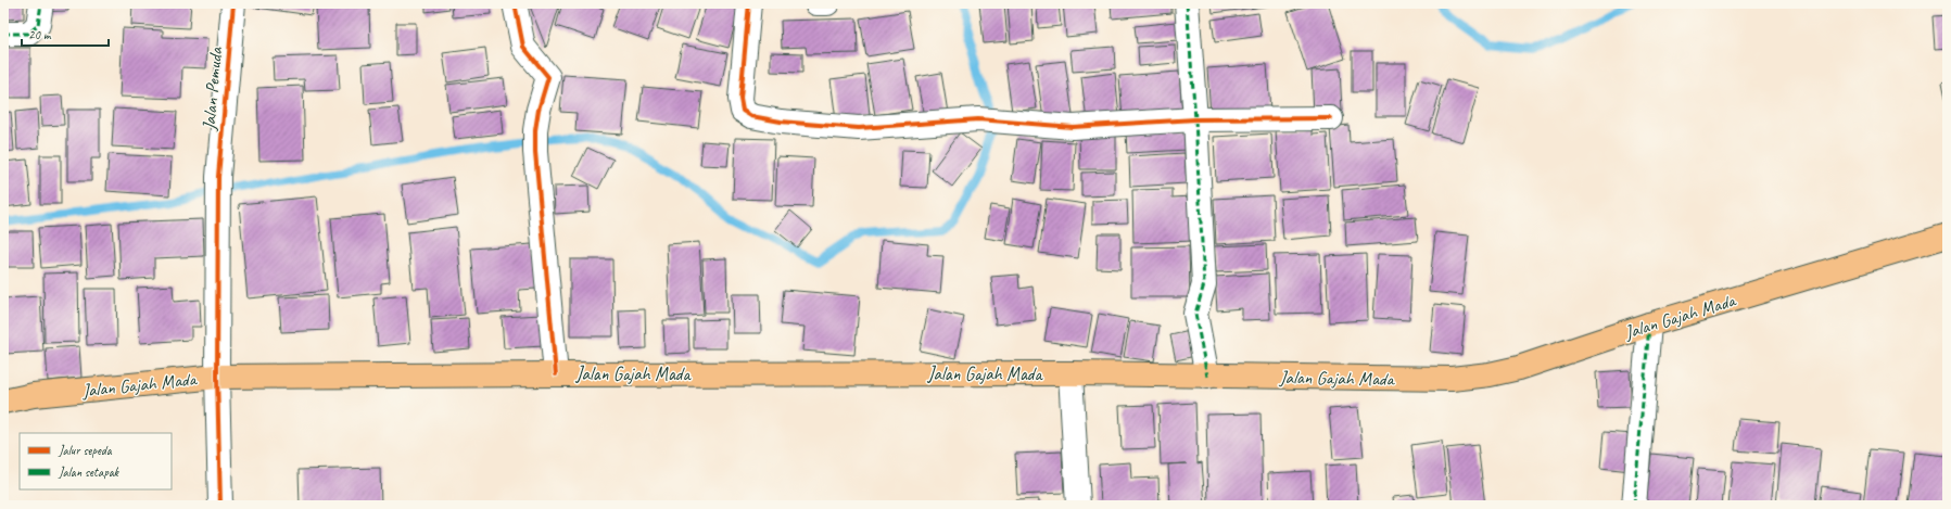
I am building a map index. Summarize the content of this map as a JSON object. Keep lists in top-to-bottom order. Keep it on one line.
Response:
{"streets":{"main road":["Jalan Gajah Mada"],"street":["Jalan Pemuda"]},"crossings":[["Jalan Pemuda","Jalan Gajah Mada"]],"legend":["Jalur sepeda","Jalan setapak"],"scale_bar":"20 m"}
